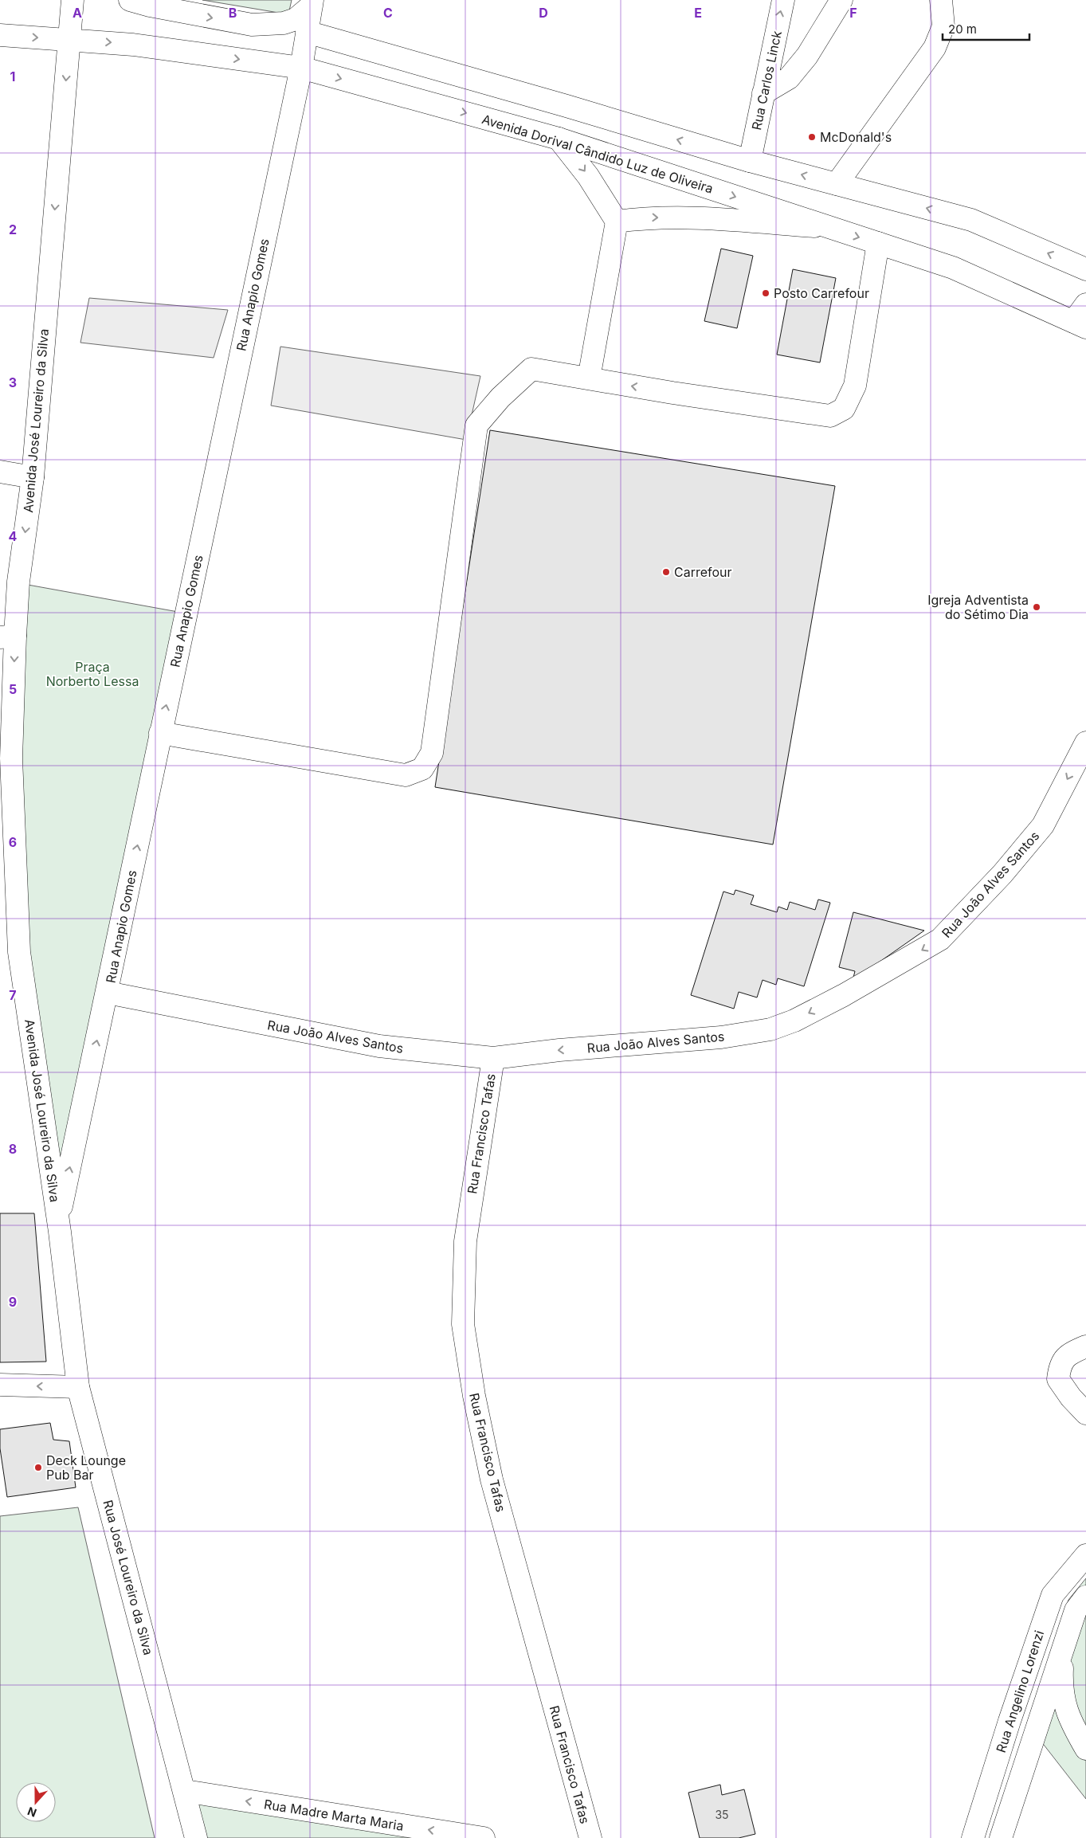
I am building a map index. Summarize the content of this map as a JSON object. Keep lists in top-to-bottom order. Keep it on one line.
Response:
{"streets":{"main road":["Rua Carlos Linck","Avenida Dorival Cândido Luz de Oliveira","Rua Anapio Gomes","Avenida José Loureiro da Silva","Rua João Alves Santos","Rua Francisco Tafas","Rua José Loureiro da Silva","Rua Angelino Lorenzi","Rua Madre Marta Maria"]},"crossings":[["Avenida Dorival Cândido Luz de Oliveira","Rua Anapio Gomes"],["Avenida Dorival Cândido Luz de Oliveira","Avenida José Loureiro da Silva"],["Rua Anapio Gomes","Avenida José Loureiro da Silva"],["Rua Anapio Gomes","Rua João Alves Santos"],["Rua Anapio Gomes","Rua José Loureiro da Silva"],["Avenida José Loureiro da Silva","Rua José Loureiro da Silva"],["Rua João Alves Santos","Rua Francisco Tafas"],["Rua José Loureiro da Silva","Rua Madre Marta Maria"]],"one_way":["Rua Anapio Gomes","Avenida José Loureiro da Silva","Rua João Alves Santos","Rua Madre Marta Maria"],"parks":["Praça Norberto Lessa"],"places":["McDonald's","Posto Carrefour","Carrefour","Igreja Adventista do Sétimo Dia","Deck Lounge Pub Bar"],"house_numbers":["35"],"scale_bar":"20 m","north":"bottom","grid":{"columns":["A","B","C","D","E","F"],"rows":["1","2","3","4","5","6","7","8","9"]}}
